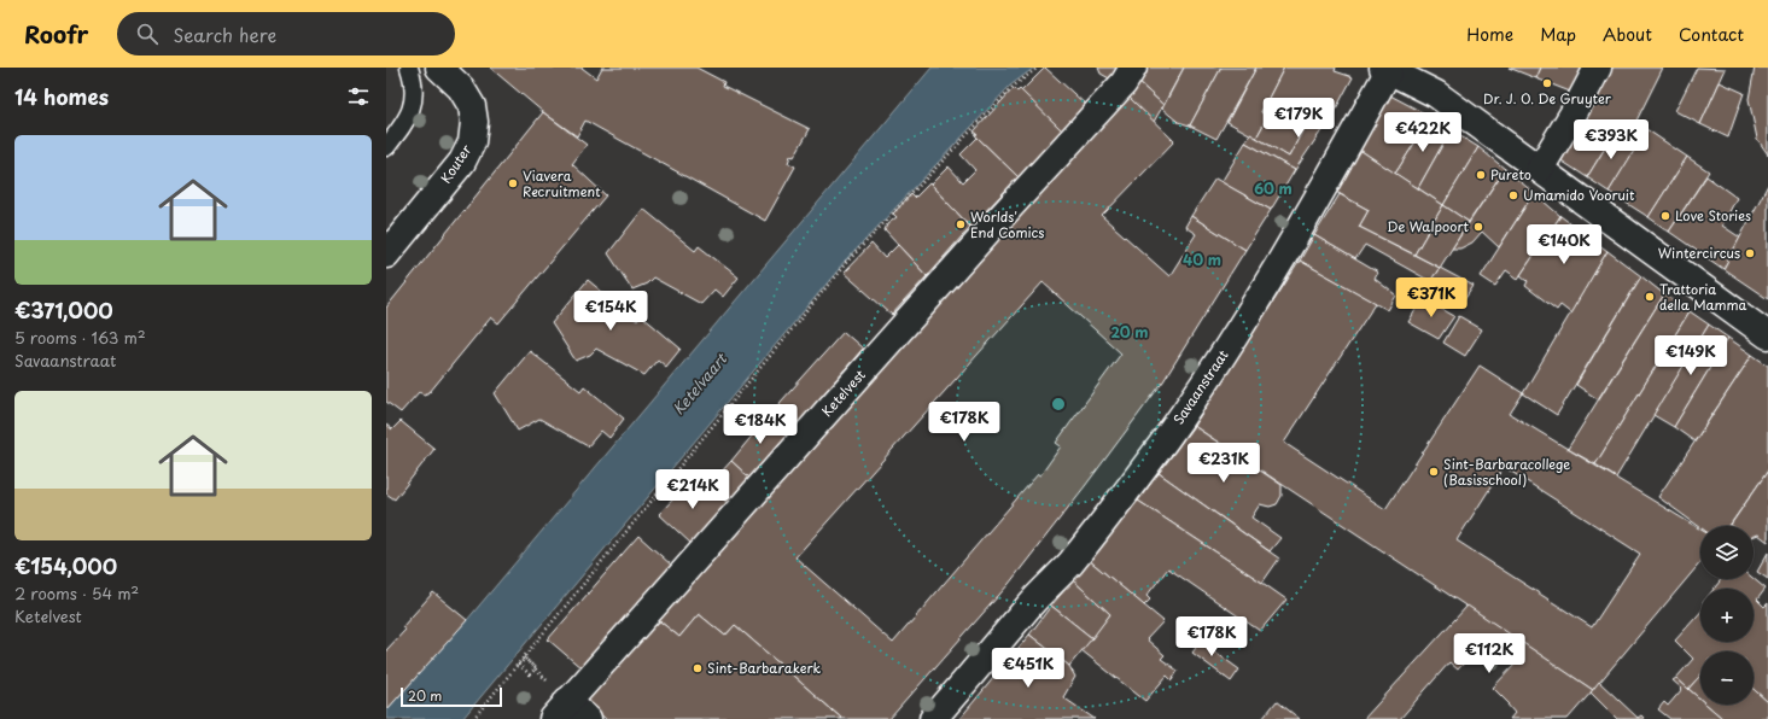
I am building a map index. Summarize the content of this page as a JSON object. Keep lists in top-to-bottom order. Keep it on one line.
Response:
{"streets":{"street":["Kouter","Savaanstraat","Ketelvest"]},"water":["Ketelvaart"],"places":["Dr. J. O. De Gruyter","Pureto","Viavera Recruitment","Umamido Vooruit","Love Stories","Worlds' End Comics","De Walpoort","Wintercircus","Trattoria della Mamma","Sint-Barbaracollege (Basisschool)","Sint-Barbarakerk"],"scale_bar":"20 m","page":{"header":"Roofr","search":"Search here","nav":["Home","Map","About","Contact"],"heading":"14 homes","price":["€179K","€422K","€393K","€140K","€371K","€154K","€149K","€178K","€184K","€231K","€214K","€178K","€112K","€451K"],"list":[{"name":"€371,000","note":"5 rooms · 163 m² · Savaanstraat"},{"name":"€154,000","note":"2 rooms · 54 m² · Ketelvest"}],"map_buttons":["+","−"],"scale":"20 m"},"rings":["60 m","40 m","20 m"]}
